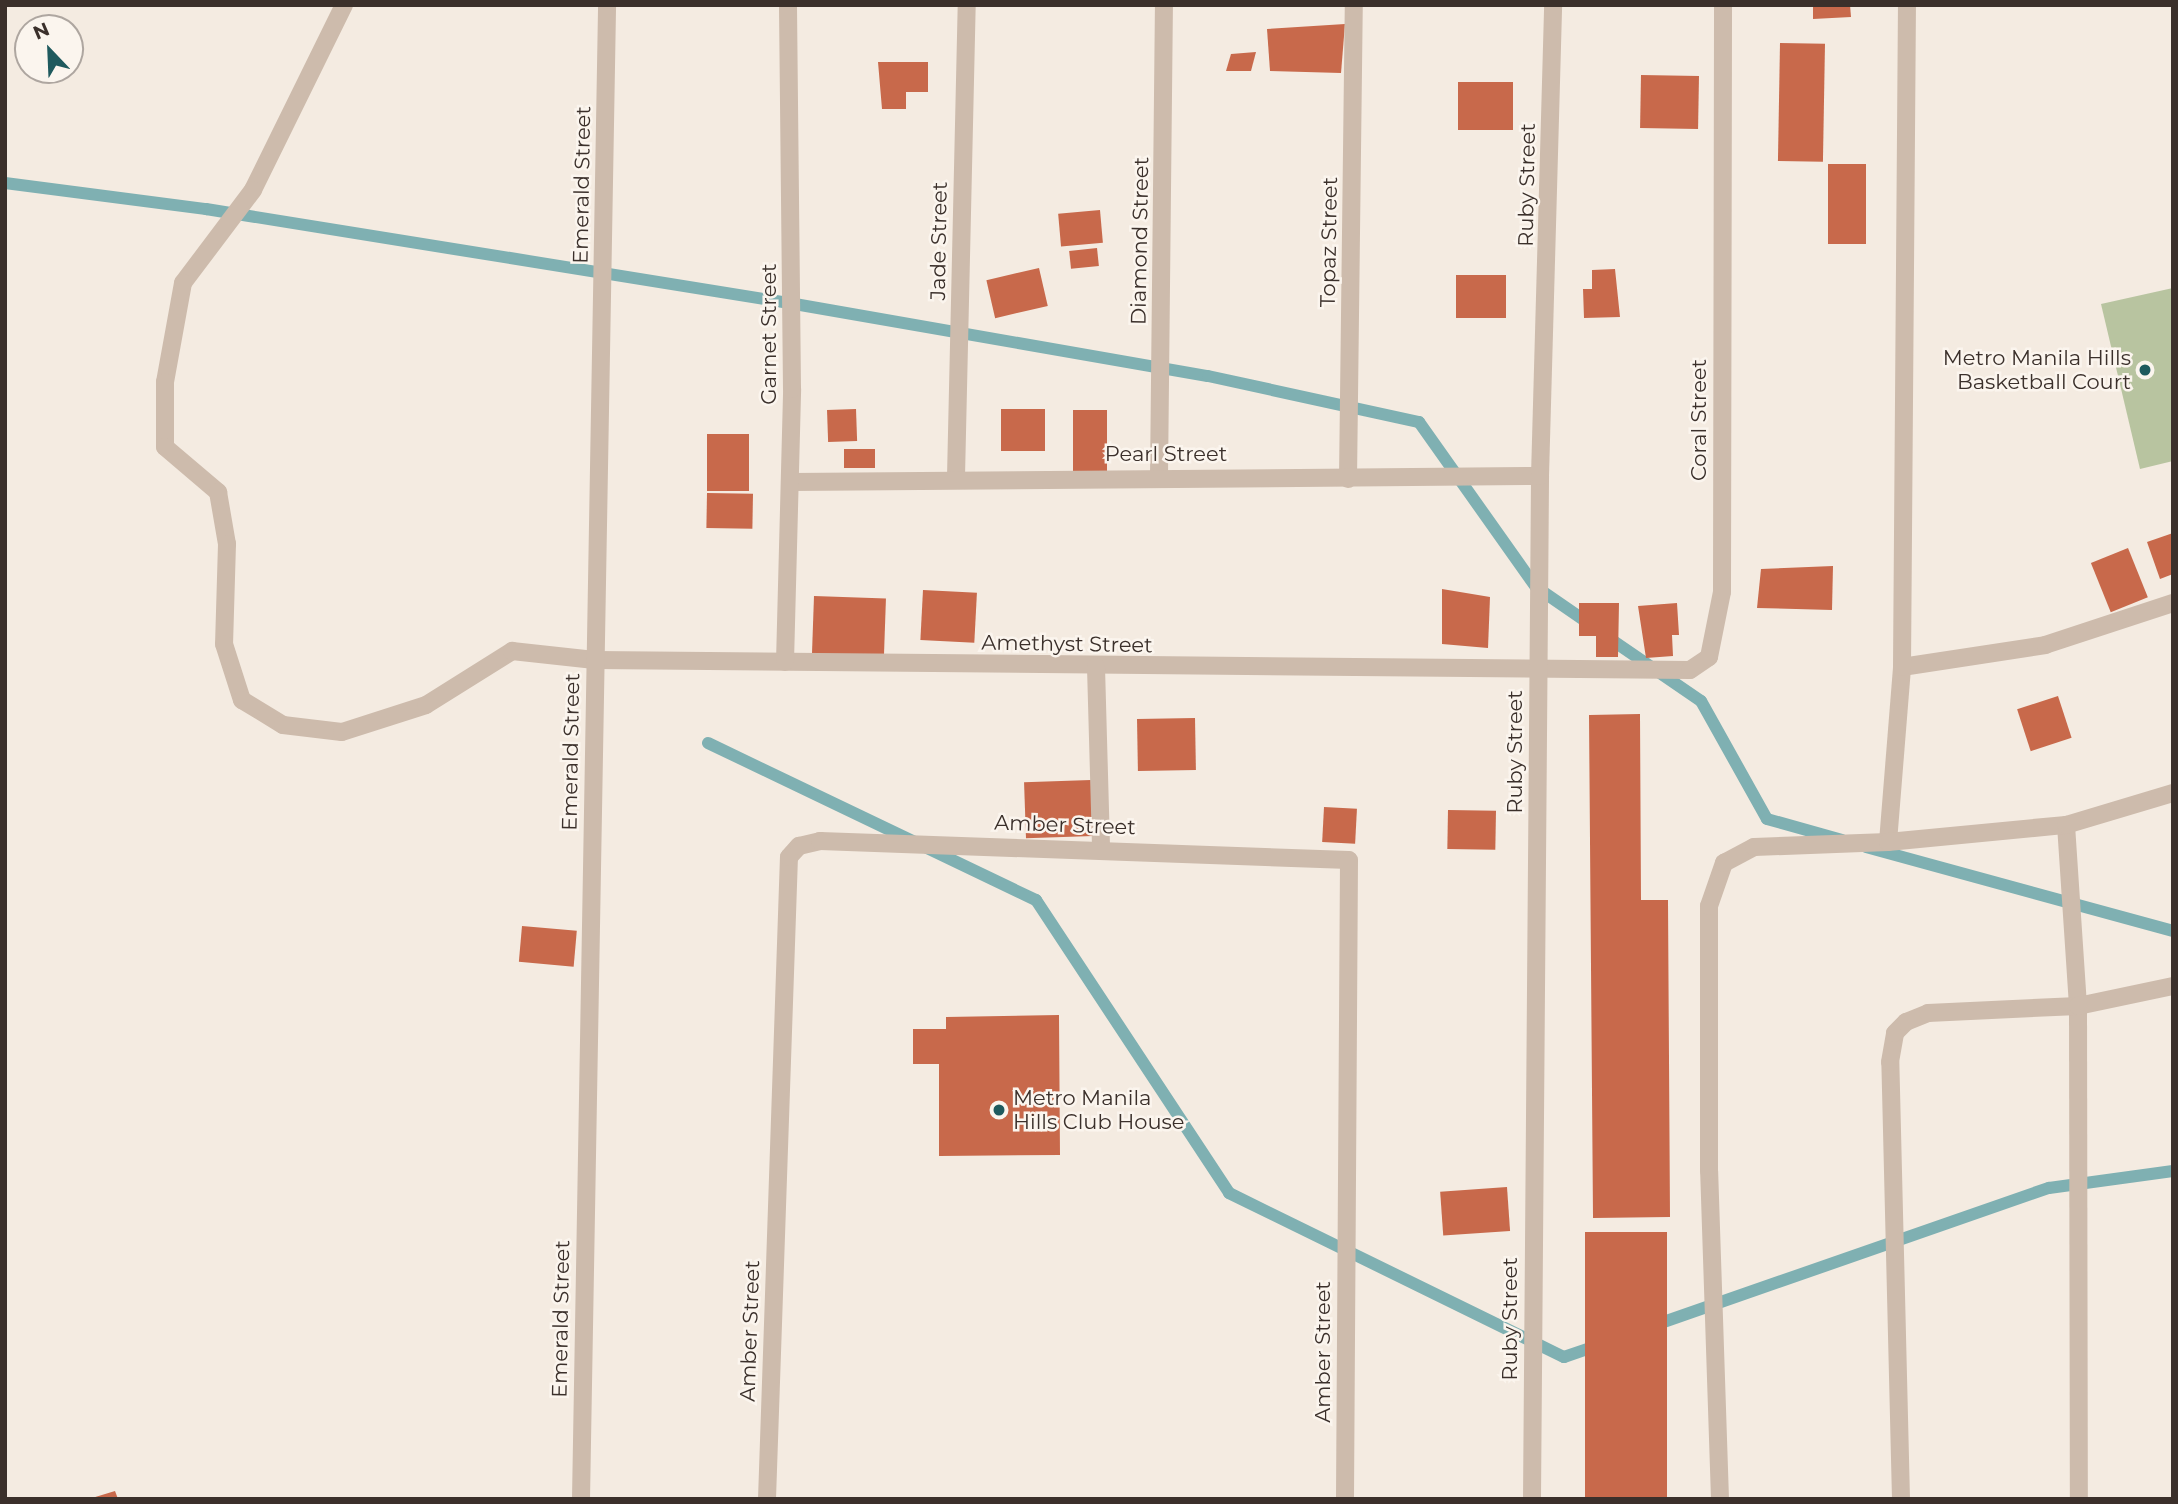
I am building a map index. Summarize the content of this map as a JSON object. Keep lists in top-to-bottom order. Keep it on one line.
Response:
{"streets":{"street":["Emerald Street","Ruby Street","Jade Street","Diamond Street","Topaz Street","Garnet Street","Coral Street","Pearl Street","Amethyst Street","Amber Street"]},"crossings":[["Emerald Street","Amethyst Street"],["Ruby Street","Coral Street"],["Ruby Street","Pearl Street"],["Ruby Street","Amethyst Street"],["Jade Street","Pearl Street"],["Diamond Street","Pearl Street"],["Topaz Street","Pearl Street"],["Garnet Street","Pearl Street"],["Garnet Street","Amethyst Street"],["Coral Street","Amethyst Street"]],"places":["Metro Manila Hills Basketball Court","Metro Manila Hills Club House"],"north":"top left"}
